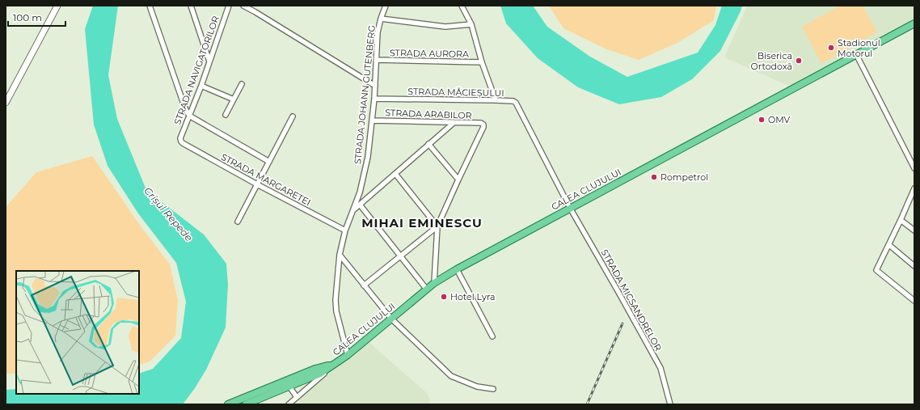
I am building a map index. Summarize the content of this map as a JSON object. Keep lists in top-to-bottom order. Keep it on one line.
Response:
{"streets":{"main road":["CALEA CLUJULUI"],"street":["STRADA AURORA","STRADA NAVIGATORILOR","STRADA MĂCIEȘULUI","STRADA JOHANN GUTENBERG","STRADA ARABILOR","STRADA MARGARETEI","STRADA MICSANDRELOR"]},"crossings":[["STRADA AURORA","STRADA JOHANN GUTENBERG"],["STRADA NAVIGATORILOR","STRADA MARGARETEI"],["STRADA MĂCIEȘULUI","STRADA JOHANN GUTENBERG"],["STRADA MĂCIEȘULUI","CALEA CLUJULUI"],["STRADA MĂCIEȘULUI","STRADA MICSANDRELOR"],["STRADA JOHANN GUTENBERG","STRADA ARABILOR"],["STRADA JOHANN GUTENBERG","STRADA MARGARETEI"],["STRADA JOHANN GUTENBERG","CALEA CLUJULUI"],["CALEA CLUJULUI","STRADA MICSANDRELOR"]],"districts":["MIHAI EMINESCU"],"water":["Crișul Repede"],"places":["Stadionul Motorul","Biserica Ortodoxă","OMV","Rompetrol","Hotel Lyra"],"scale_bar":"100 m"}
